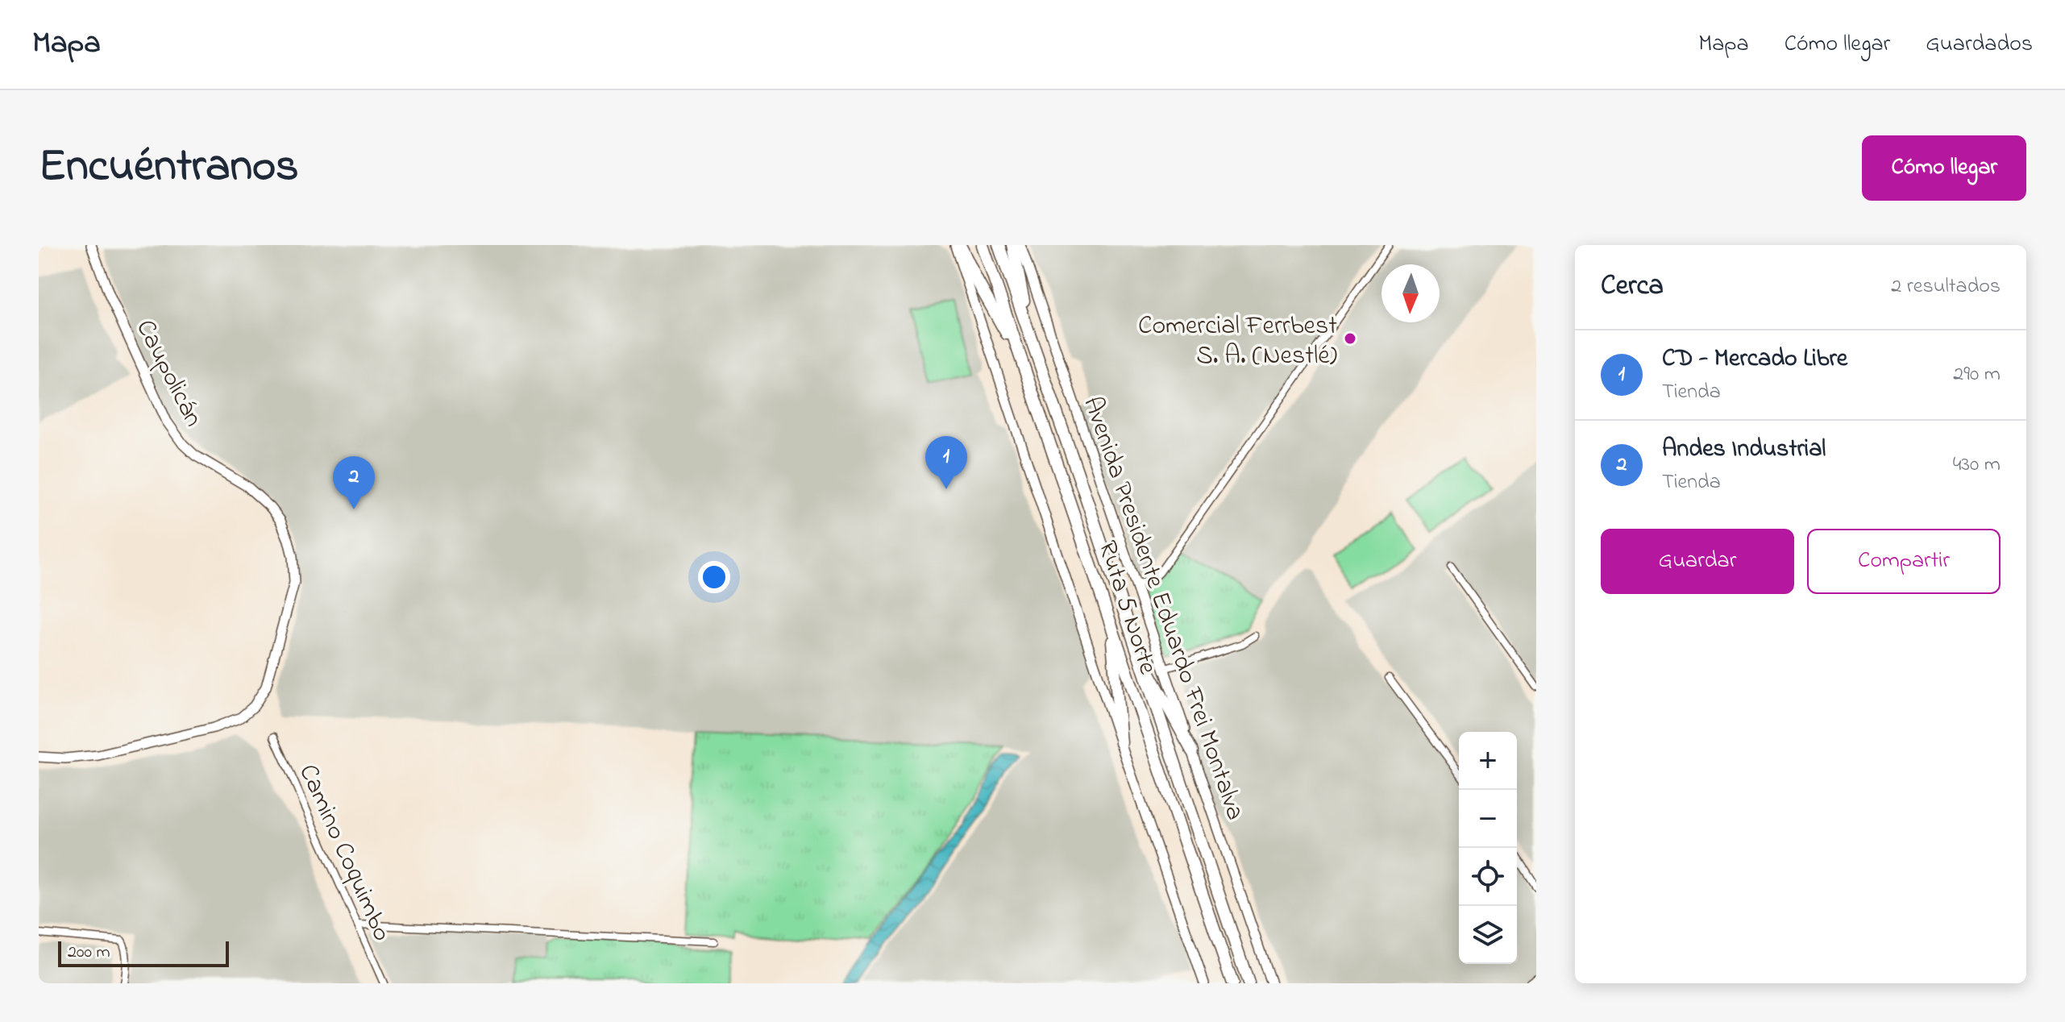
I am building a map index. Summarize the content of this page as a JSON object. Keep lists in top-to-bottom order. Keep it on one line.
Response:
{"streets":{"highway":["Ruta 5 Norte"],"main road":["Caupolicán","Avenida Presidente Eduardo Frei Montalva"],"street":["Camino Coquimbo"]},"places":["Comercial Ferrbest S. A. (Nestlé)"],"scale_bar":"200 m","north":"bottom","page":{"header":"Mapa","nav":["Mapa","Cómo llegar","Guardados"],"title":"Encuéntranos","buttons":["Cómo llegar",["Guardar","Compartir"]],"heading":["Cerca","2 resultados"],"list":[{"mark":"1","name":"CD - Mercado Libre","note":"Tienda","value":"290 m"},{"mark":"2","name":"Andes Industrial","note":"Tienda","value":"430 m"}],"pins":["1","2"],"map_buttons":["+","−"],"scale":"200 m"}}
